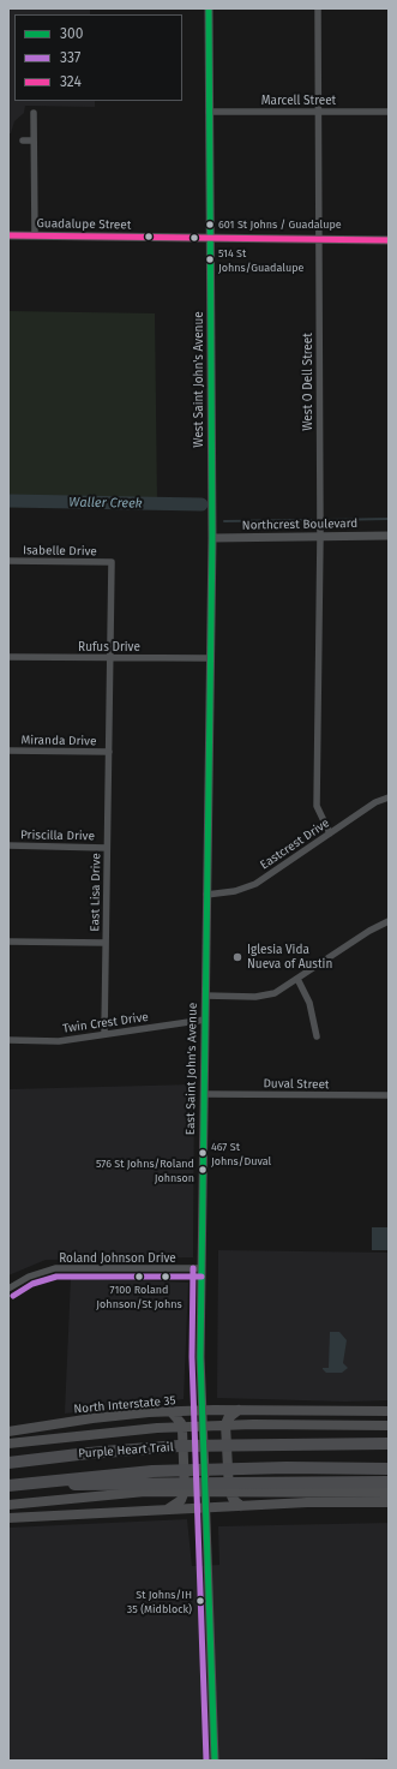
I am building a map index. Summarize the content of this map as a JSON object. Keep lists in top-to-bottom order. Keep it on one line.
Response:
{"streets":{"highway":["Purple Heart Trail"],"main road":["North Interstate 35"],"street":["Marcell Street","Guadalupe Street","West Saint John's Avenue","West O Dell Street","Northcrest Boulevard","Isabelle Drive","Rufus Drive","Miranda Drive","Priscilla Drive","Eastcrest Drive","East Lisa Drive","Twin Crest Drive","East Saint John's Avenue","Duval Street","Roland Johnson Drive"]},"crossings":[["Marcell Street","West Saint John's Avenue"],["Marcell Street","West O Dell Street"],["Guadalupe Street","West Saint John's Avenue"],["Guadalupe Street","West O Dell Street"],["West Saint John's Avenue","Northcrest Boulevard"],["West Saint John's Avenue","Rufus Drive"],["West Saint John's Avenue","East Saint John's Avenue"],["West O Dell Street","Northcrest Boulevard"],["West O Dell Street","Eastcrest Drive"],["Isabelle Drive","East Lisa Drive"],["Rufus Drive","East Lisa Drive"],["Miranda Drive","East Lisa Drive"],["Priscilla Drive","East Lisa Drive"],["Eastcrest Drive","East Saint John's Avenue"],["East Lisa Drive","Twin Crest Drive"],["Twin Crest Drive","East Saint John's Avenue"],["East Saint John's Avenue","Duval Street"],["East Saint John's Avenue","Roland Johnson Drive"],["East Saint John's Avenue","North Interstate 35"]],"water":["Waller Creek"],"places":["601 St Johns / Guadalupe","514 St Johns/Guadalupe","Iglesia Vida Nueva of Austin","467 St Johns/Duval","576 St Johns/Roland Johnson","7100 Roland Johnson/St Johns","St Johns/IH 35 (Midblock)"],"lines":["transit line 300","transit line 324","transit line 337"],"legend":["300","337","324"]}
